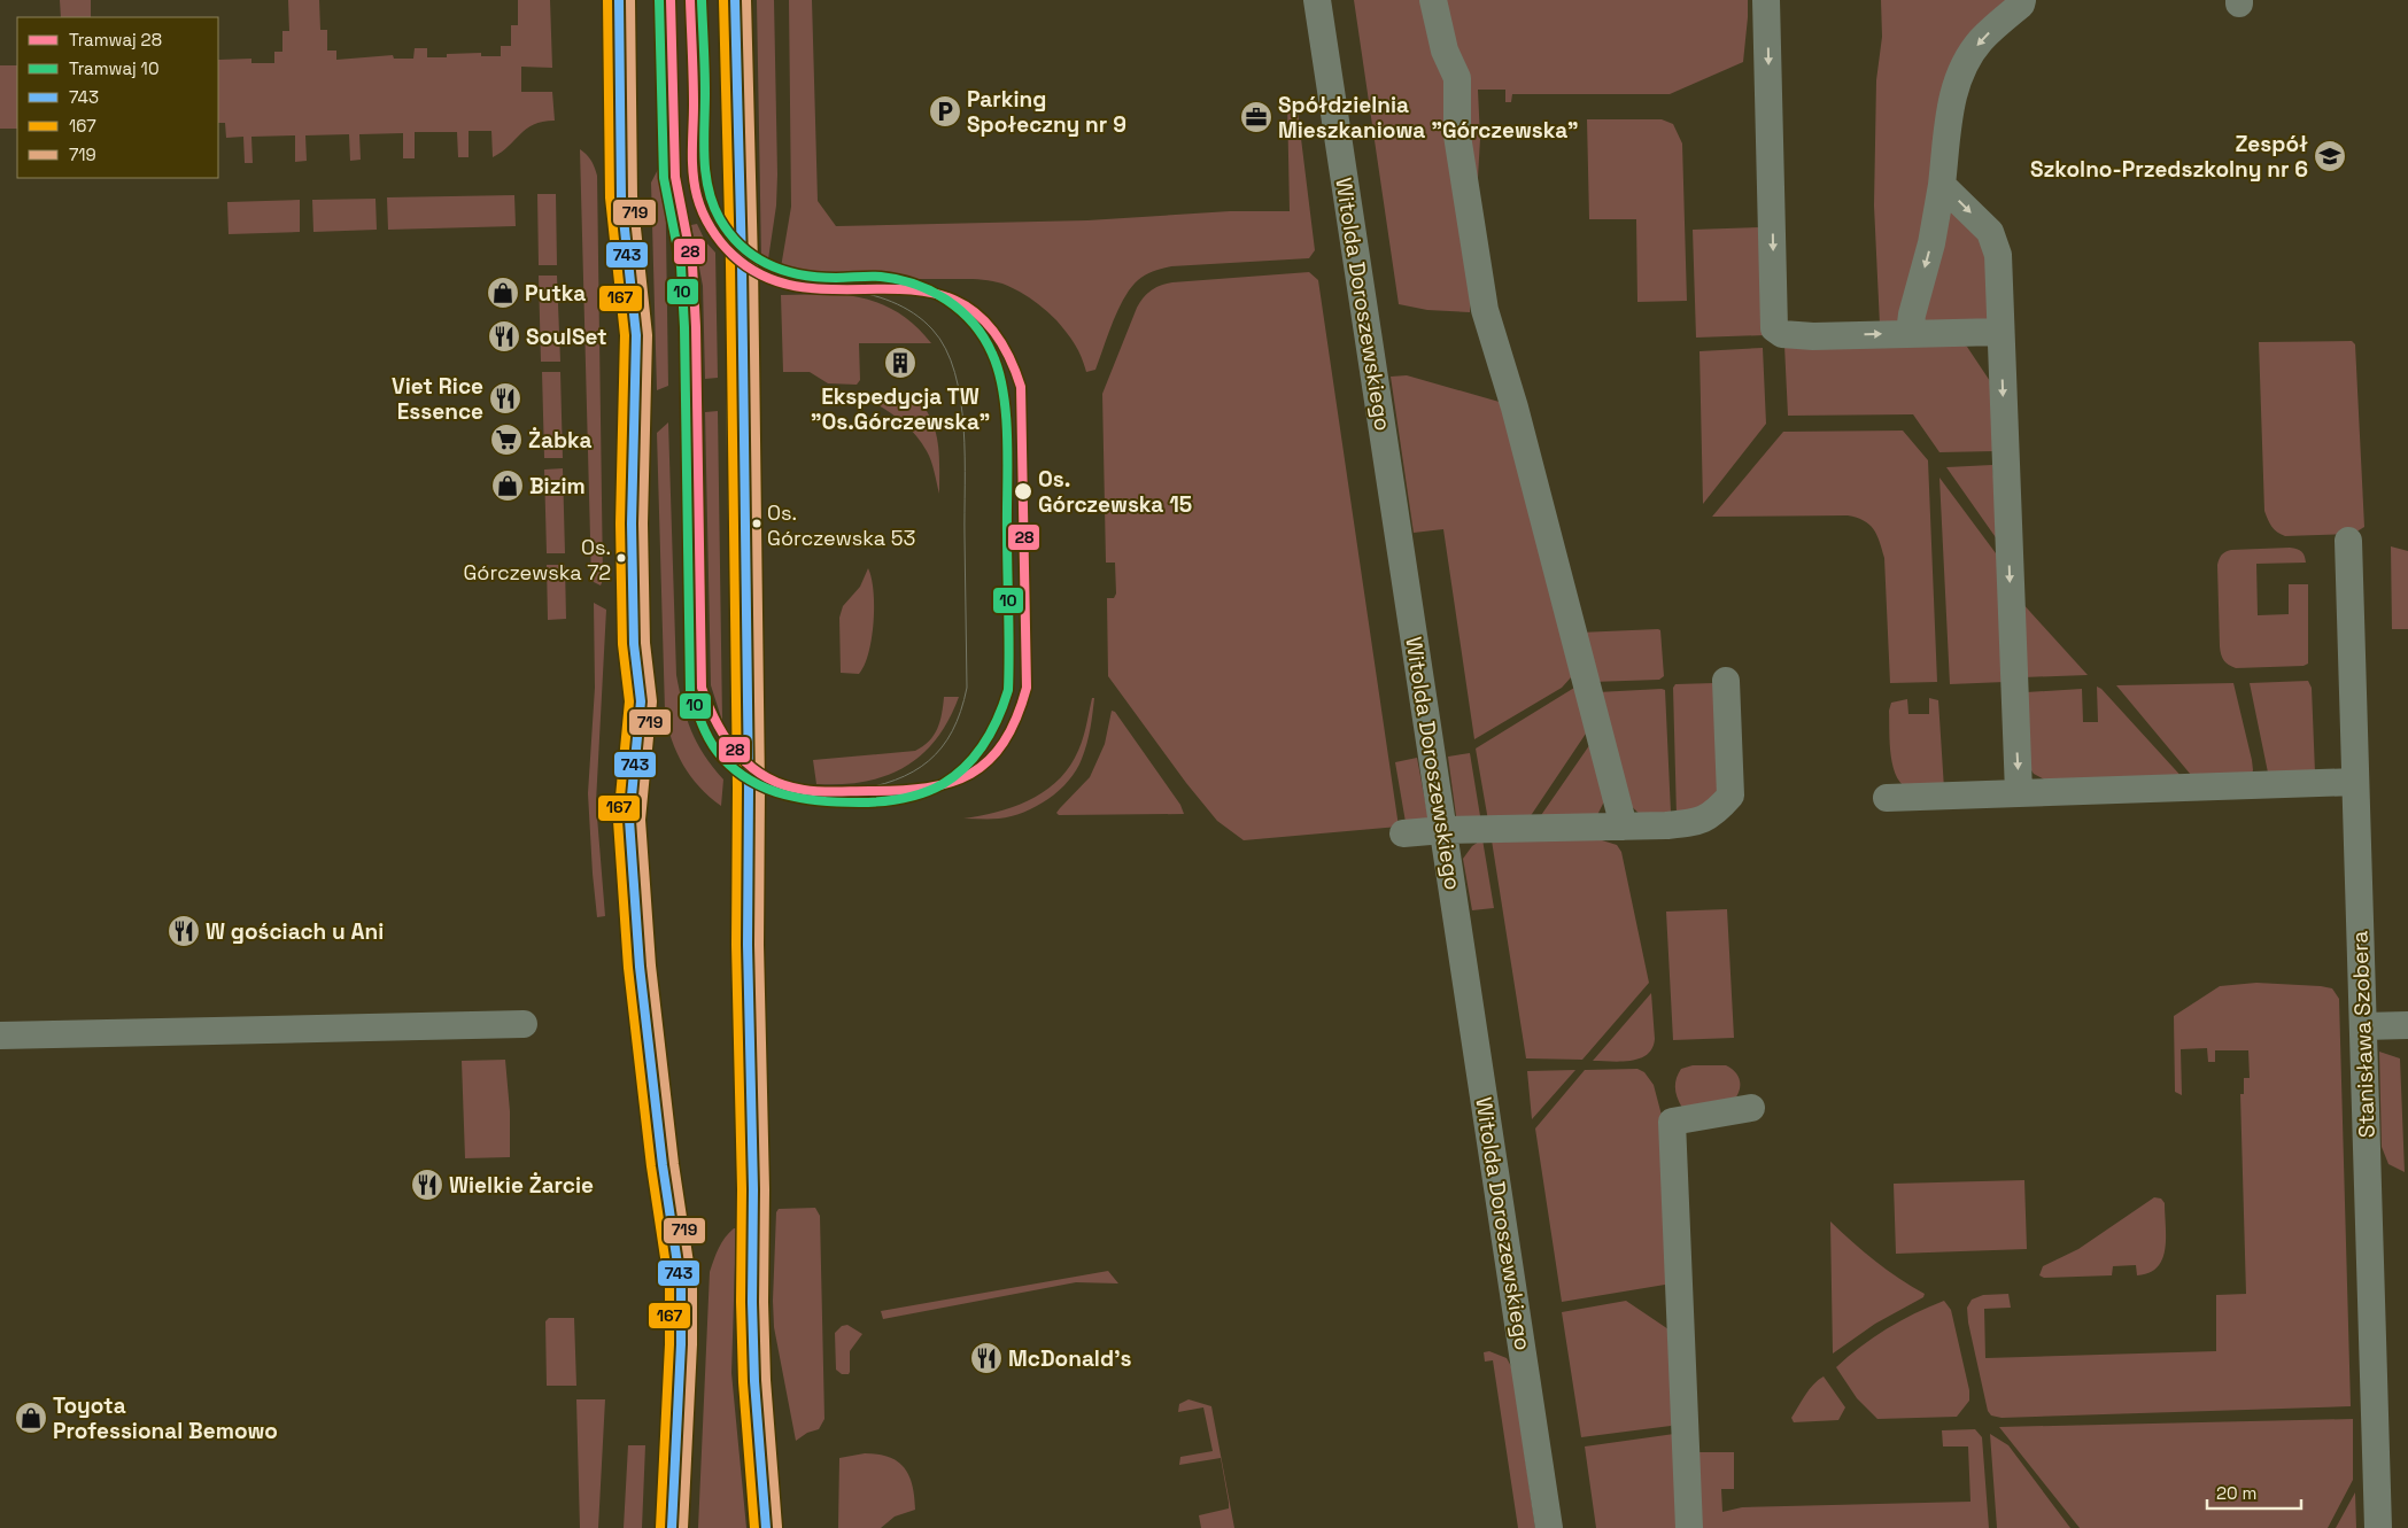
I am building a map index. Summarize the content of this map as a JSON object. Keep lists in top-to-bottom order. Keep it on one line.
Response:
{"streets":{"street":["Witolda Doroszewskiego","Stanisława Szobera"]},"places":{"parking":["Parking Społeczny nr 9"],"office":["Spółdzielnia Mieszkaniowa \"Górczewska\""],"school or university":["Zespół Szkolno-Przedszkolny nr 6"],"shop":["Putka","Bizim","Toyota Professional Bemowo"],"restaurant":["SoulSet","Viet Rice Essence","W gościach u Ani","Wielkie Żarcie","McDonald's"],"building":["Ekspedycja TW \"Os.Górczewska\""],"supermarket":["Żabka"],"other":["Os. Górczewska 15","Os. Górczewska 53","Os. Górczewska 72"]},"lines":["tram line 28","tram line 10","transit line 743","transit line 167","transit line 719"],"legend":["Tramwaj 28","Tramwaj 10","743","167","719"],"scale_bar":"20 m"}
